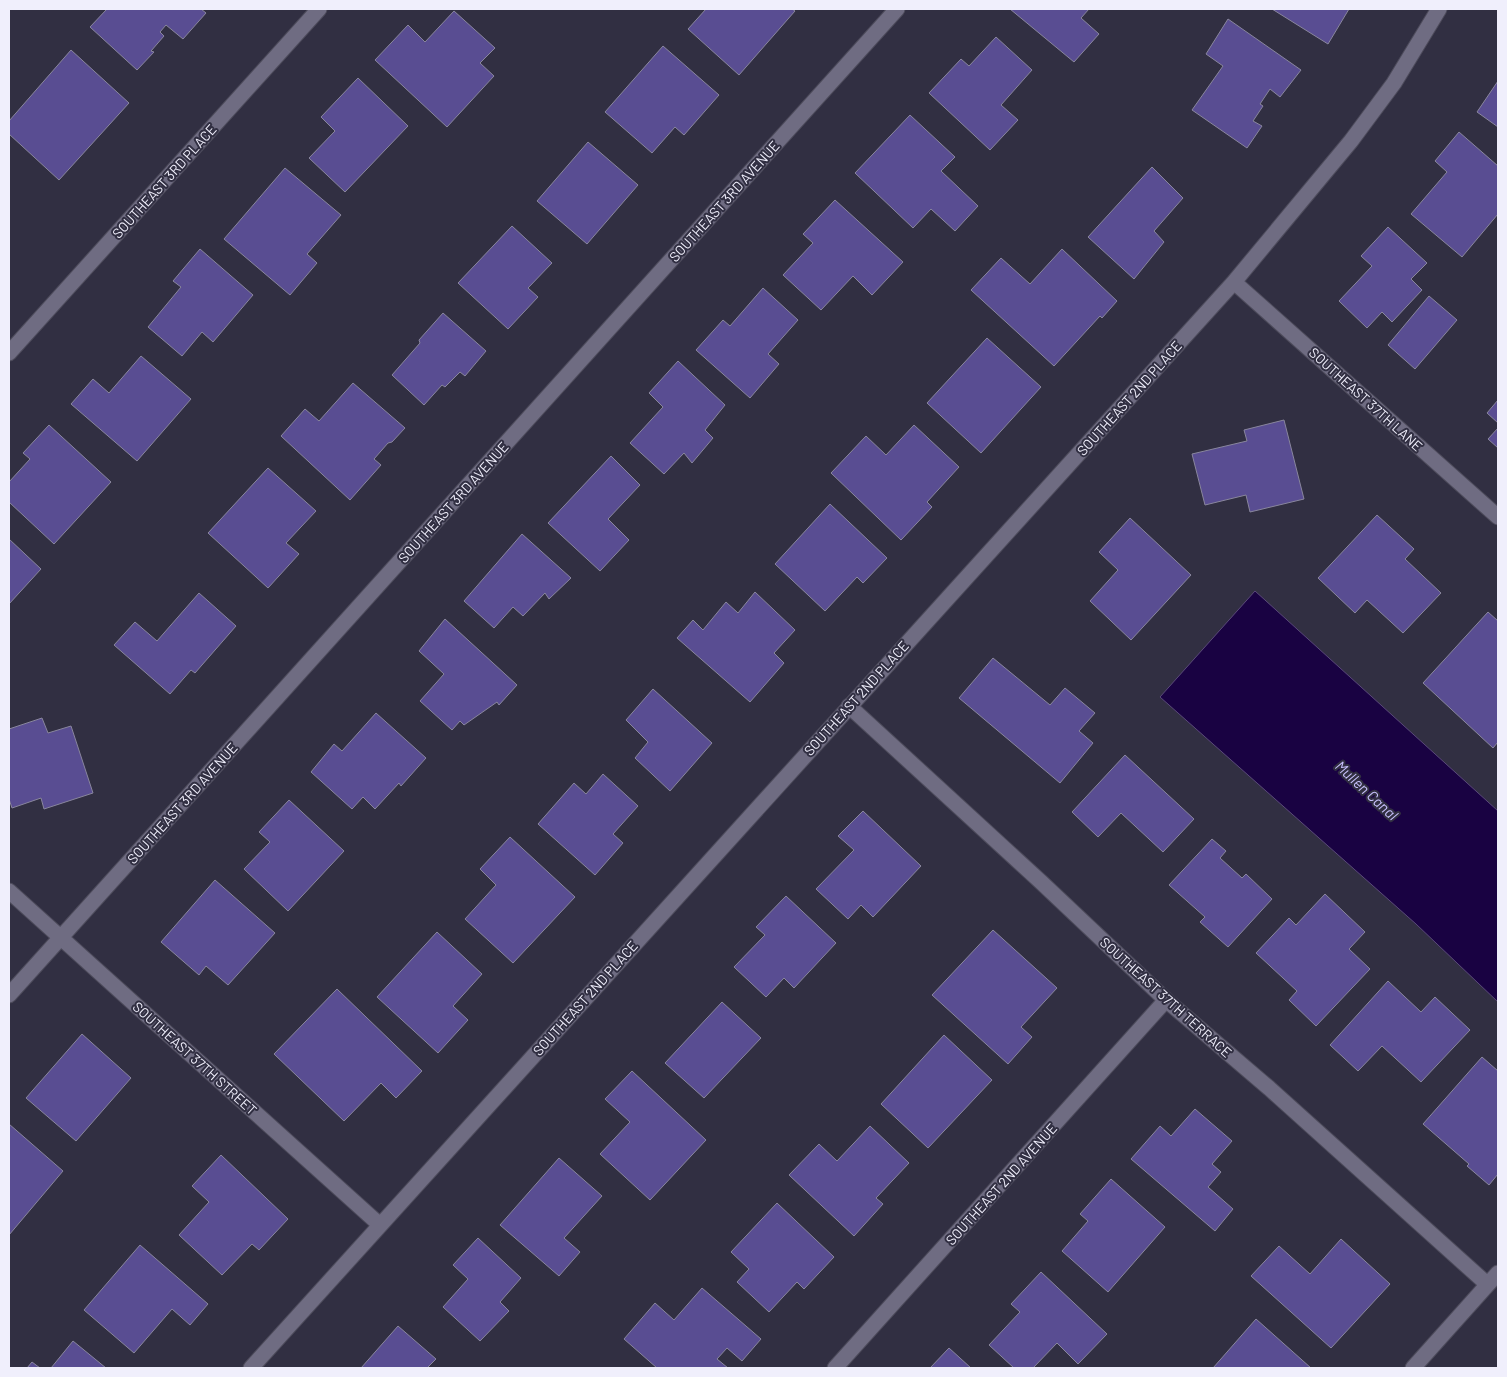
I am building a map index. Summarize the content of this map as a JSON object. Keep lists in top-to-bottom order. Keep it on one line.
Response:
{"streets":{"street":["SOUTHEAST 3RD PLACE","SOUTHEAST 3RD AVENUE","SOUTHEAST 2ND PLACE","SOUTHEAST 37TH LANE","SOUTHEAST 37TH TERRACE","SOUTHEAST 37TH STREET","SOUTHEAST 2ND AVENUE"]},"crossings":[["SOUTHEAST 3RD AVENUE","SOUTHEAST 37TH STREET"],["SOUTHEAST 2ND PLACE","SOUTHEAST 37TH LANE"],["SOUTHEAST 2ND PLACE","SOUTHEAST 37TH TERRACE"],["SOUTHEAST 2ND PLACE","SOUTHEAST 37TH STREET"],["SOUTHEAST 37TH TERRACE","SOUTHEAST 2ND AVENUE"]],"water":["Mullen Canal"]}
